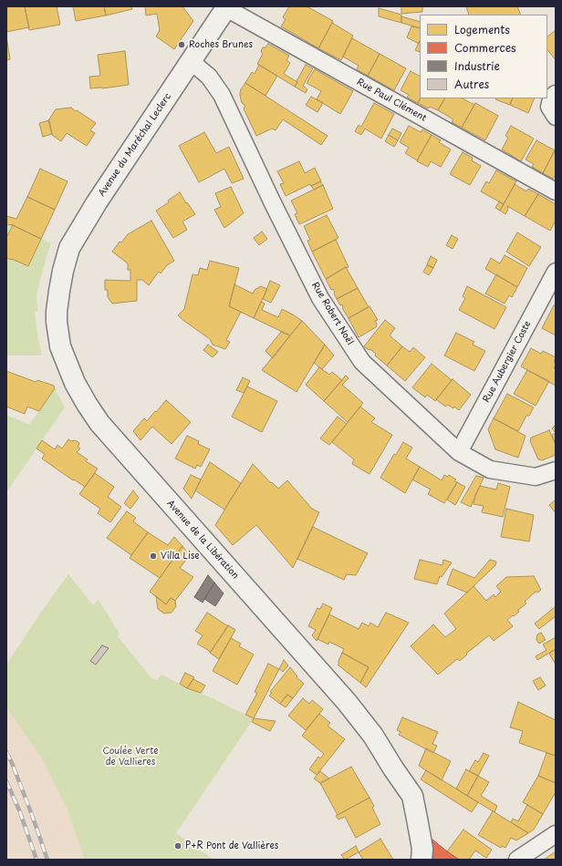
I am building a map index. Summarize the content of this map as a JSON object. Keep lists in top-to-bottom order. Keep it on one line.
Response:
{"streets":{"main road":["Avenue du Maréchal Leclerc","Avenue de la Libération"],"street":["Rue Paul Clément","Rue Robert Noël","Rue Aubergier Coste"]},"crossings":[["Rue Paul Clément","Avenue du Maréchal Leclerc"],["Avenue du Maréchal Leclerc","Rue Robert Noël"],["Avenue du Maréchal Leclerc","Avenue de la Libération"],["Rue Robert Noël","Rue Aubergier Coste"]],"parks":["Coulée Verte de Vallieres"],"places":["Roches Brunes","Villa Lise","P+R Pont de Vallières"],"legend":["Logements","Commerces","Industrie","Autres"]}
